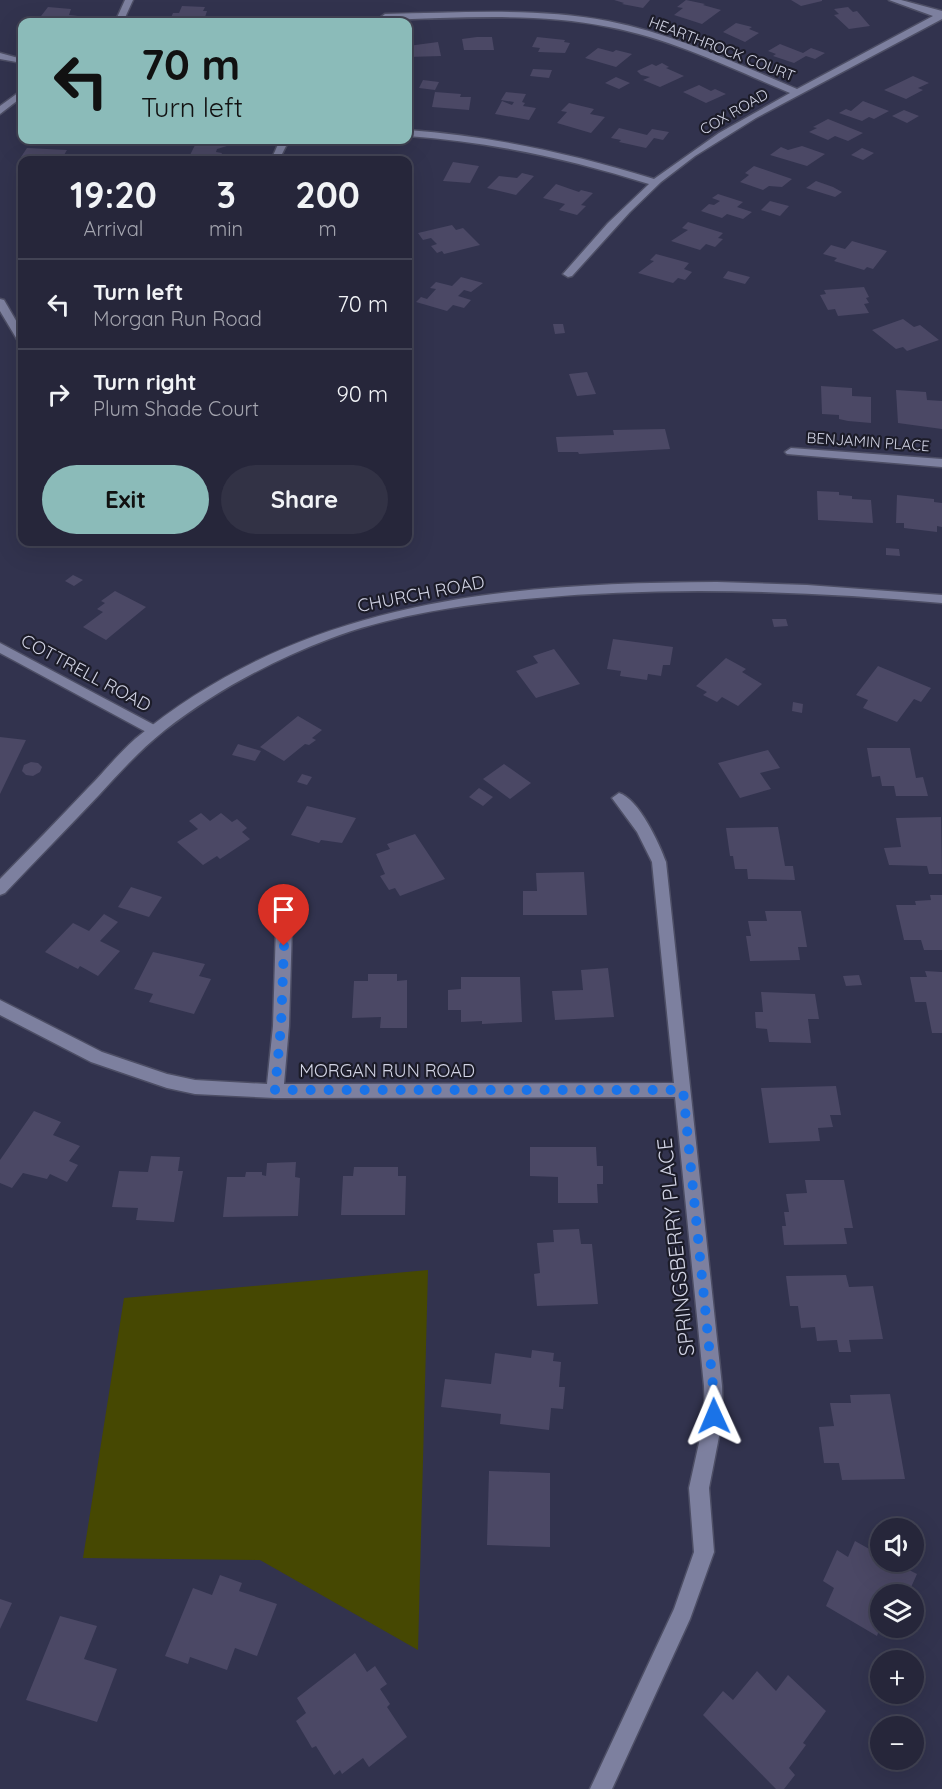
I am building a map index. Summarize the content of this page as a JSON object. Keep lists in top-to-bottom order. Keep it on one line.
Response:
{"streets":{"street":["HEARTHROCK COURT","COX ROAD","BENJAMIN PLACE","CHURCH ROAD","COTTRELL ROAD","MORGAN RUN ROAD","SPRINGSBERRY PLACE"]},"crossings":[["HEARTHROCK COURT","COX ROAD"],["CHURCH ROAD","COTTRELL ROAD"],["MORGAN RUN ROAD","SPRINGSBERRY PLACE"]],"page":{"turn":["70 m","Turn left"],"eta":["19:20","Arrival","3","min","200","m"],"list":[{"name":"Turn left","note":"Morgan Run Road","value":"70 m"},{"name":"Turn right","note":"Plum Shade Court","value":"90 m"}],"buttons":["Exit","Share"],"map_buttons":["+","−"]}}
